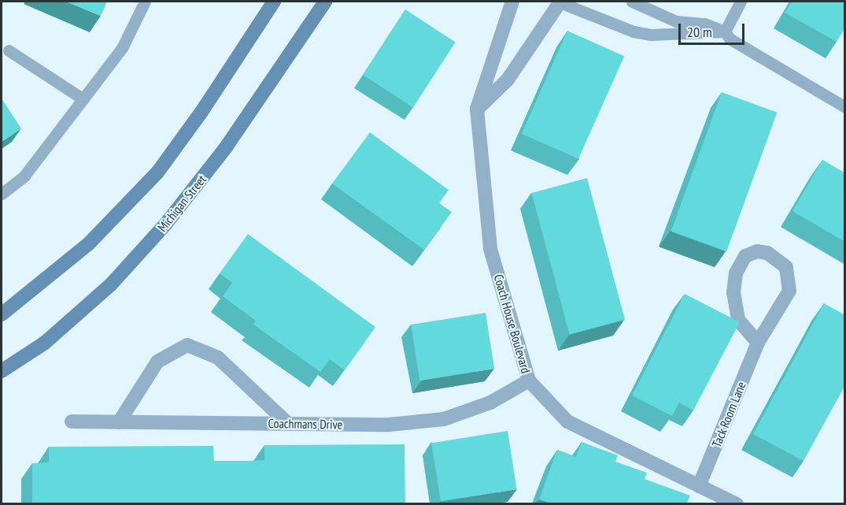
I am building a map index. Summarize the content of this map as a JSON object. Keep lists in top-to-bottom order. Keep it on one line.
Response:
{"streets":{"street":["Michigan Street","Coach House Boulevard","Tack Room Lane","Coachmans Drive"]},"crossings":[["Coach House Boulevard","Tack Room Lane"],["Coach House Boulevard","Coachmans Drive"]],"scale_bar":"20 m"}
